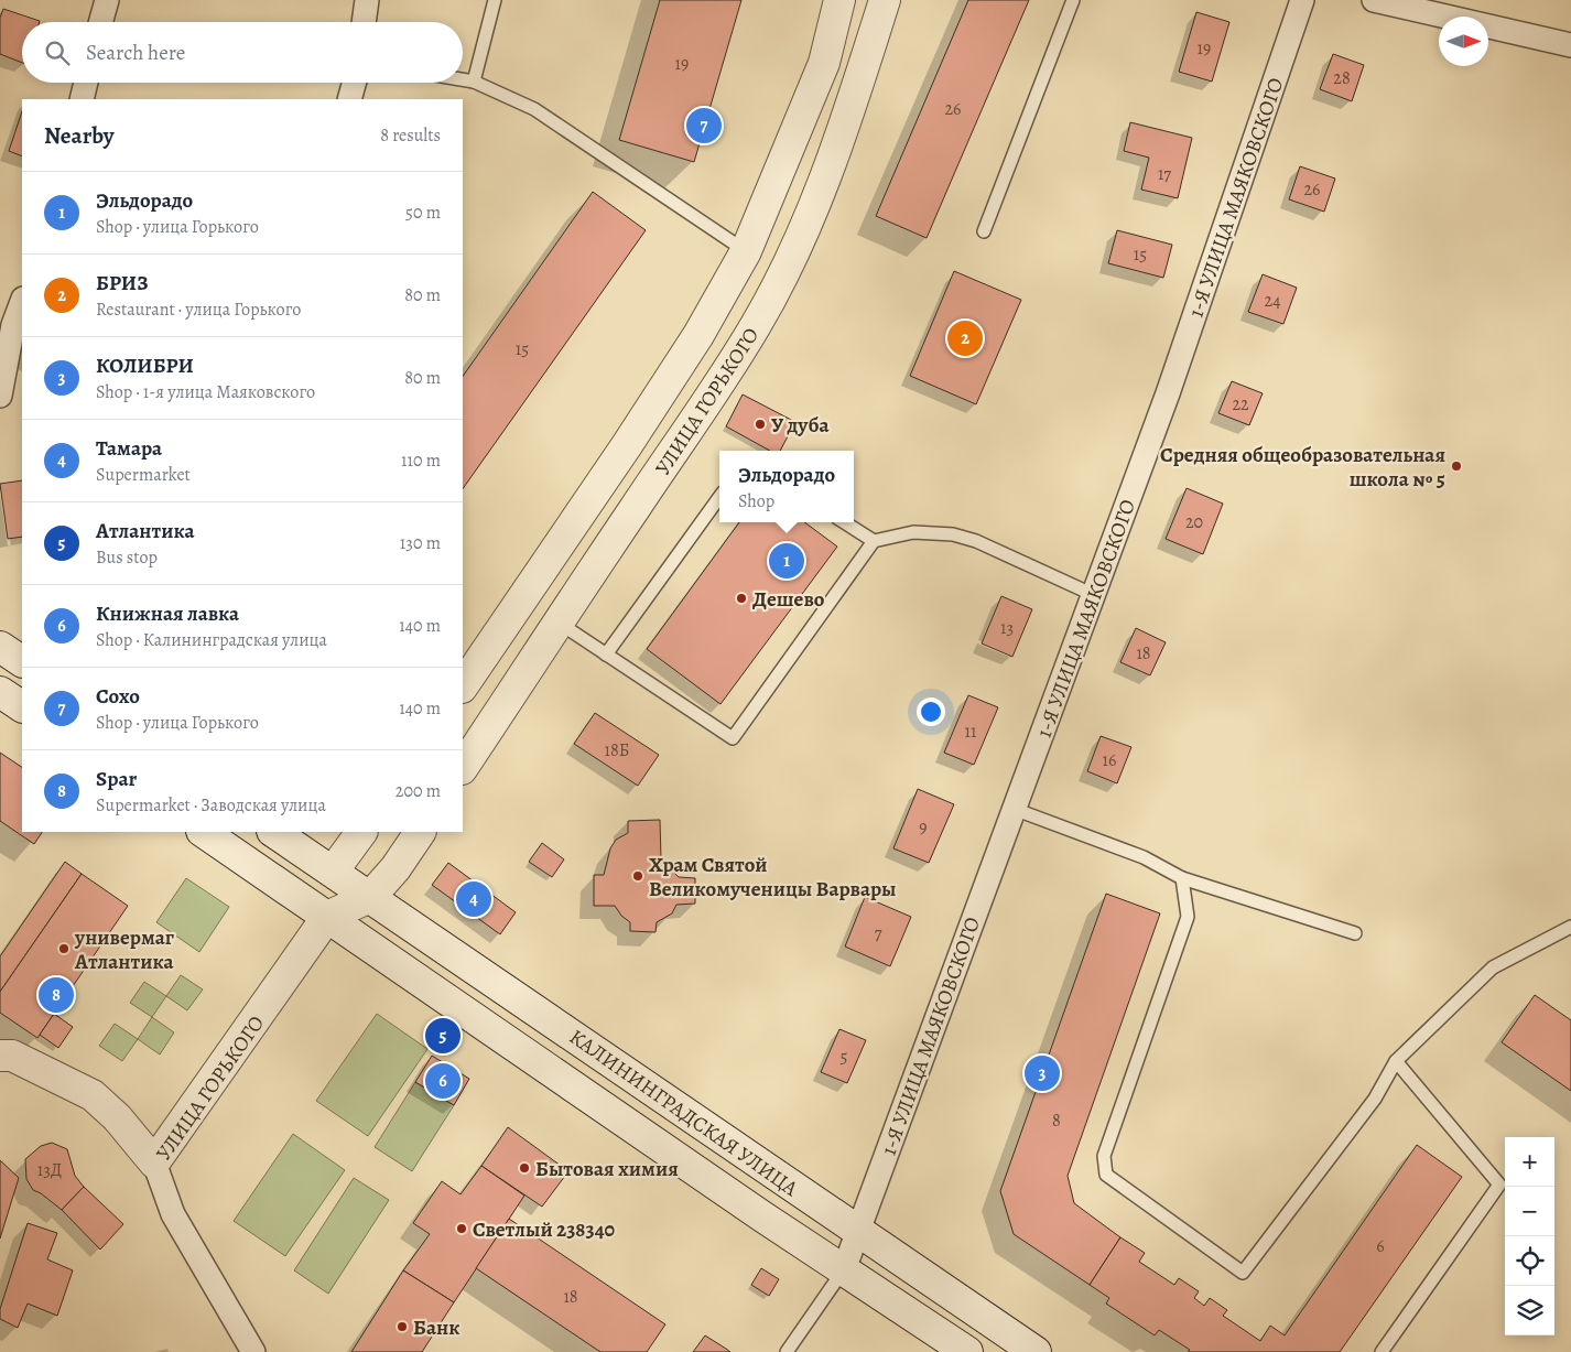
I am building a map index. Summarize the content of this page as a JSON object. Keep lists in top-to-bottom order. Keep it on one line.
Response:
{"streets":{"street":["1-Я УЛИЦА МАЯКОВСКОГО","УЛИЦА ГОРЬКОГО","КАЛИНИНГРАДСКАЯ УЛИЦА"]},"crossings":[["1-Я УЛИЦА МАЯКОВСКОГО","КАЛИНИНГРАДСКАЯ УЛИЦА"],["УЛИЦА ГОРЬКОГО","КАЛИНИНГРАДСКАЯ УЛИЦА"]],"places":["У дуба","Средняя общеобразовательная школа № 5","Дешево","Храм Святой Великомученицы Варвары","универмаг Атлантика","Бытовая химия","Светлый 238340","Банк"],"house_numbers":["19","19","28","26","17","26","15","24","15","22","20","13","18","11","18Б","16","9","7","5","8","13Д","6","18"],"north":"right","page":{"search":"Search here","heading":["Nearby","8 results"],"pins":["7","2","1","4","8","5","3","6"],"list":[{"mark":"1","name":"Эльдорадо","note":"Shop · улица Горького","value":"50 m"},{"mark":"2","name":"БРИЗ","note":"Restaurant · улица Горького","value":"80 m"},{"mark":"3","name":"КОЛИБРИ","note":"Shop · 1-я улица Маяковского","value":"80 m"},{"mark":"4","name":"Тамара","note":"Supermarket","value":"110 m"},{"mark":"5","name":"Атлантика","note":"Bus stop","value":"130 m"},{"mark":"6","name":"Книжная лавка","note":"Shop · Калининградская улица","value":"140 m"},{"mark":"7","name":"Сохо","note":"Shop · улица Горького","value":"140 m"},{"mark":"8","name":"Spar","note":"Supermarket · Заводская улица","value":"200 m"}],"popup":["Эльдорадо","Shop"],"map_buttons":["+","−"]}}
